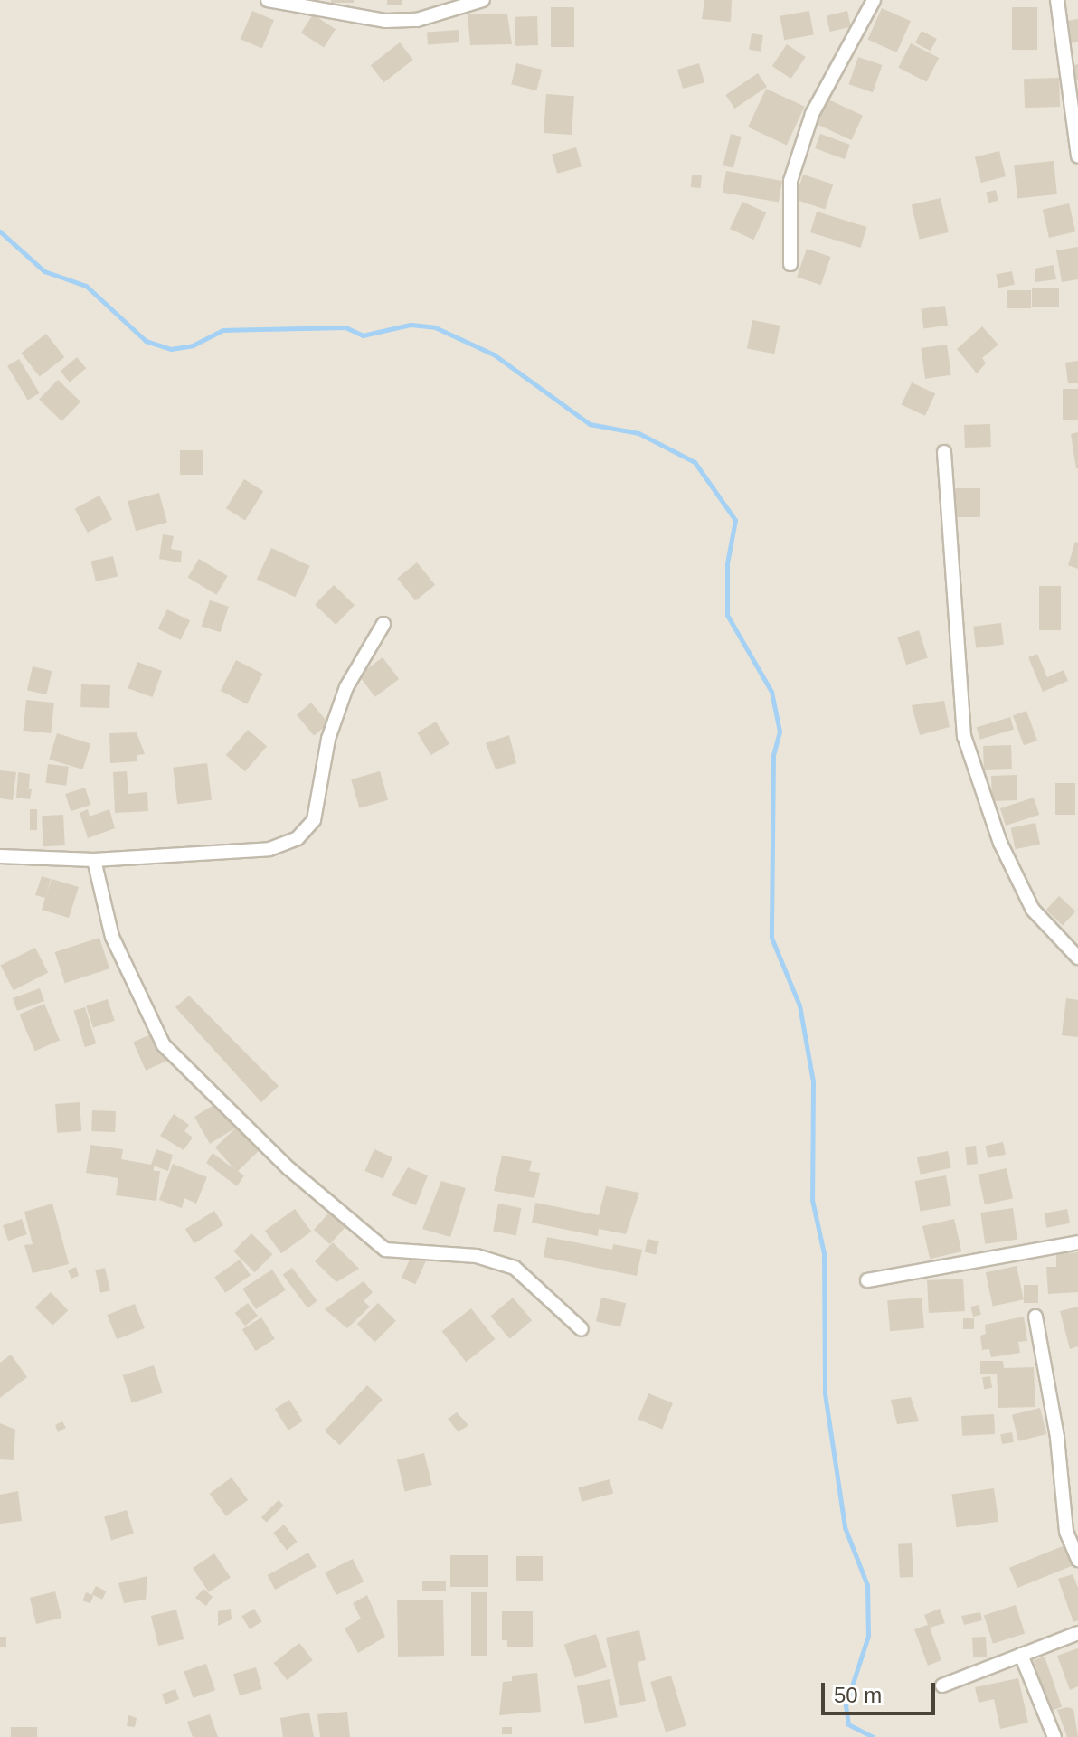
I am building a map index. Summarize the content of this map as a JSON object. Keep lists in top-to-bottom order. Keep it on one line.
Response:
{"scale_bar":"50 m"}
